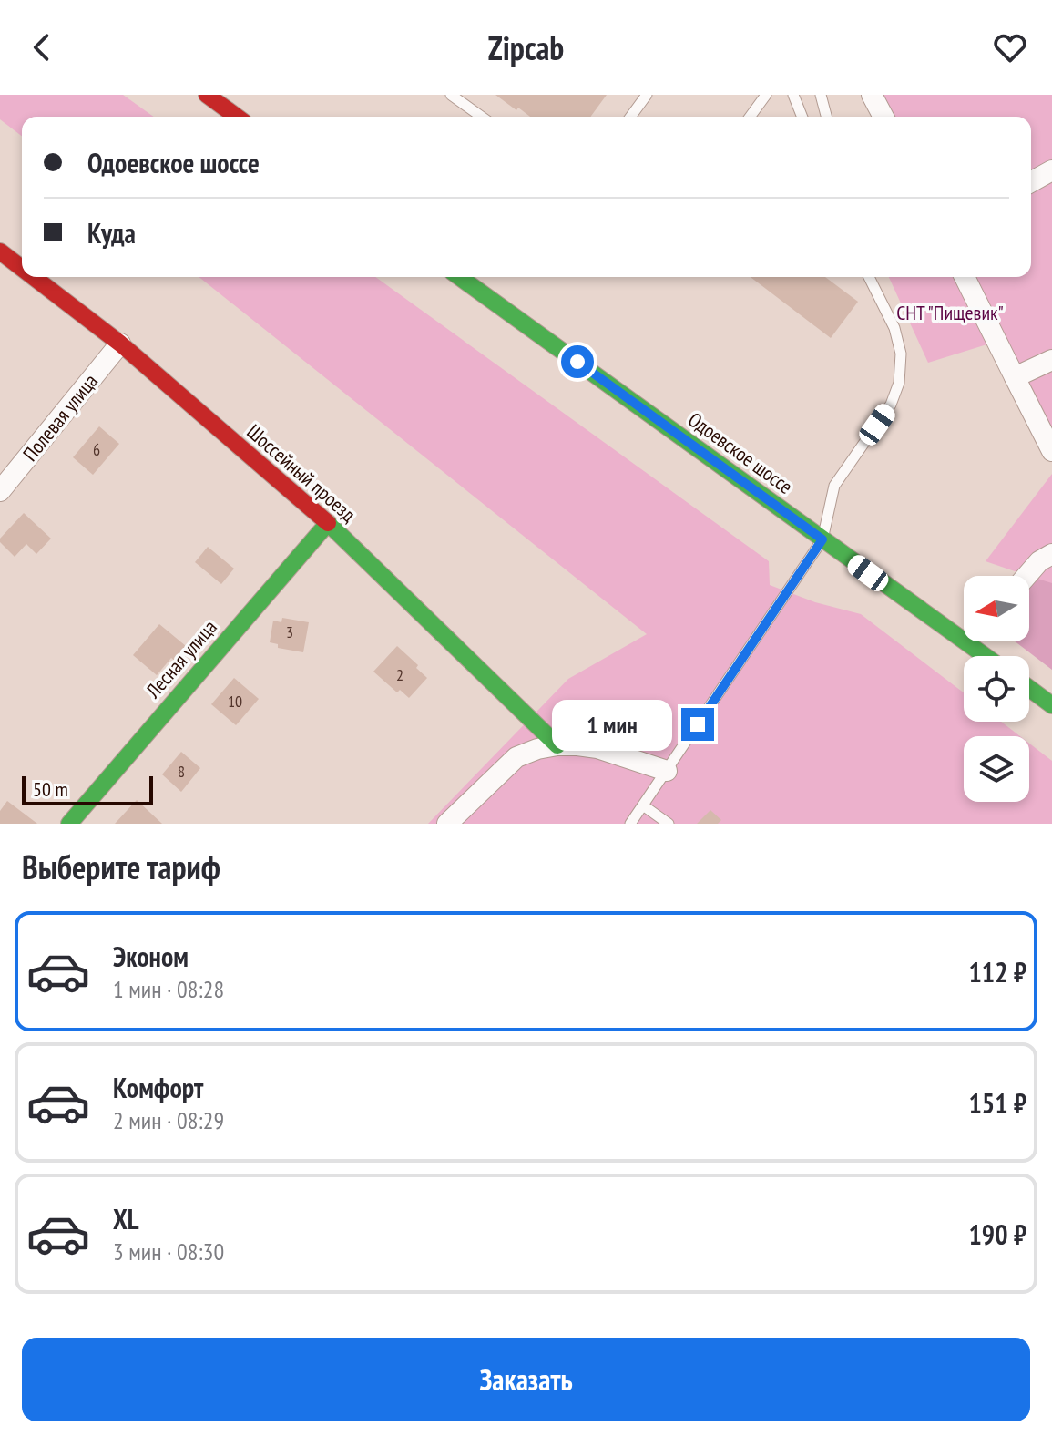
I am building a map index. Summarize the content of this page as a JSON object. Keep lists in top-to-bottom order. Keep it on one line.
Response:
{"streets":{"street":["Полевая улица","Одоевское шоссе","Шоссейный проезд","Лесная улица"]},"crossings":[["Полевая улица","Шоссейный проезд"],["Шоссейный проезд","Лесная улица"]],"parks":["СНТ \"Пищевик\""],"house_numbers":["6","3","2","10","8"],"scale_bar":"50 m","north":"left","page":{"header":"Zipcab","banner":["Одоевское шоссе","Куда"],"bubble":"1 мин","scale":"50 m","heading":"Выберите тариф","list":[{"name":"Эконом","note":"1 мин · 08:28","value":"112 ₽"},{"name":"Комфорт","note":"2 мин · 08:29","value":"151 ₽"},{"name":"XL","note":"3 мин · 08:30","value":"190 ₽"}],"buttons":"Заказать"}}
